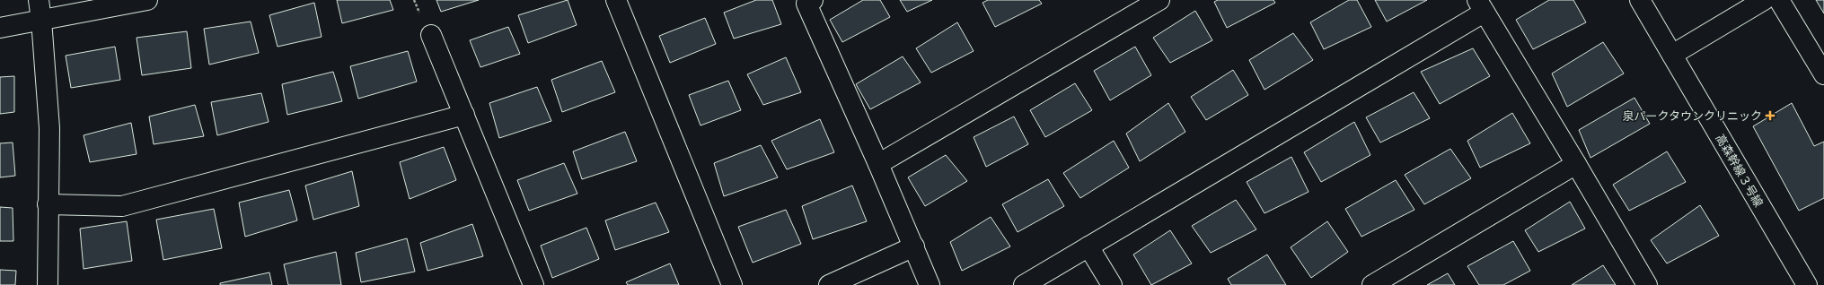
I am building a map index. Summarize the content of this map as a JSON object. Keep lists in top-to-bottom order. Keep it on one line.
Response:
{"streets":{"street":["高森幹線３号線"]},"places":{"health":["泉パークタウンクリニック"]}}
